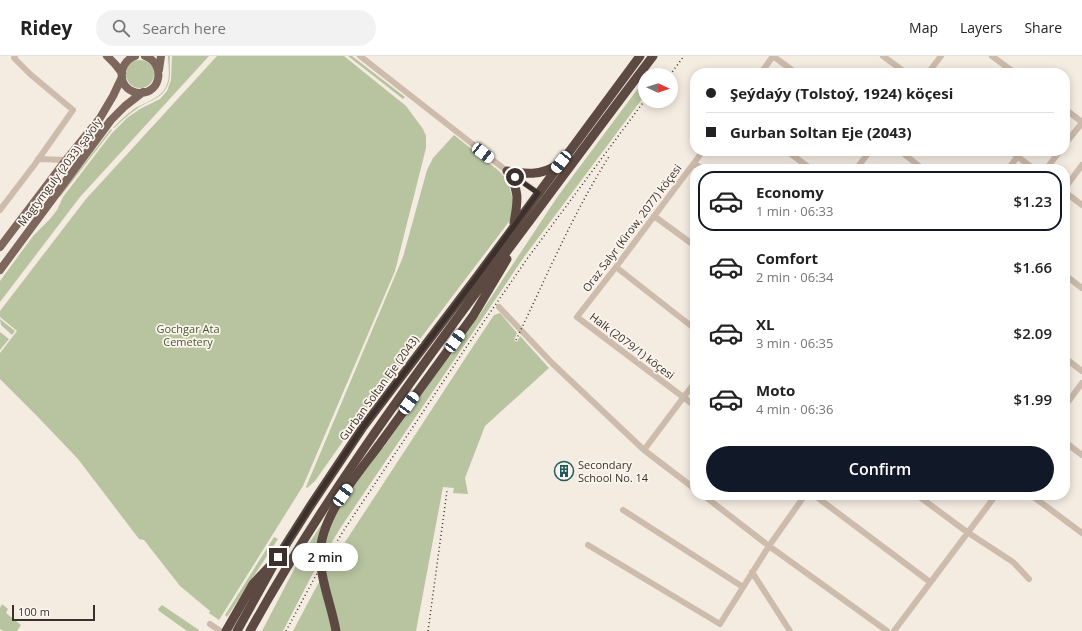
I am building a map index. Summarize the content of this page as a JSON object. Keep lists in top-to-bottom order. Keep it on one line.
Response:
{"streets":{"highway":["Gurban Soltan Eje (2043)"],"main road":["Magtymguly (2033) şaýoly"],"street":["Oraz Salyr (Kirow, 2077) köçesi","Halk (2079/1) köçesi"]},"crossings":[["Oraz Salyr (Kirow, 2077) köçesi","Halk (2079/1) köçesi"]],"parks":["Gochgar Ata Cemetery"],"places":{"building":["Secondary School No. 14"]},"scale_bar":"100 m","north":"right","page":{"header":"Ridey","search":"Search here","nav":["Map","Layers","Share"],"banner":["Şeýdaýy (Tolstoý, 1924) köçesi","Gurban Soltan Eje (2043)"],"list":[{"name":"Economy","note":"1 min · 06:33","value":"$1.23"},{"name":"Comfort","note":"2 min · 06:34","value":"$1.66"},{"name":"XL","note":"3 min · 06:35","value":"$2.09"},{"name":"Moto","note":"4 min · 06:36","value":"$1.99"}],"buttons":"Confirm","bubble":"2 min","scale":"100 m"}}
